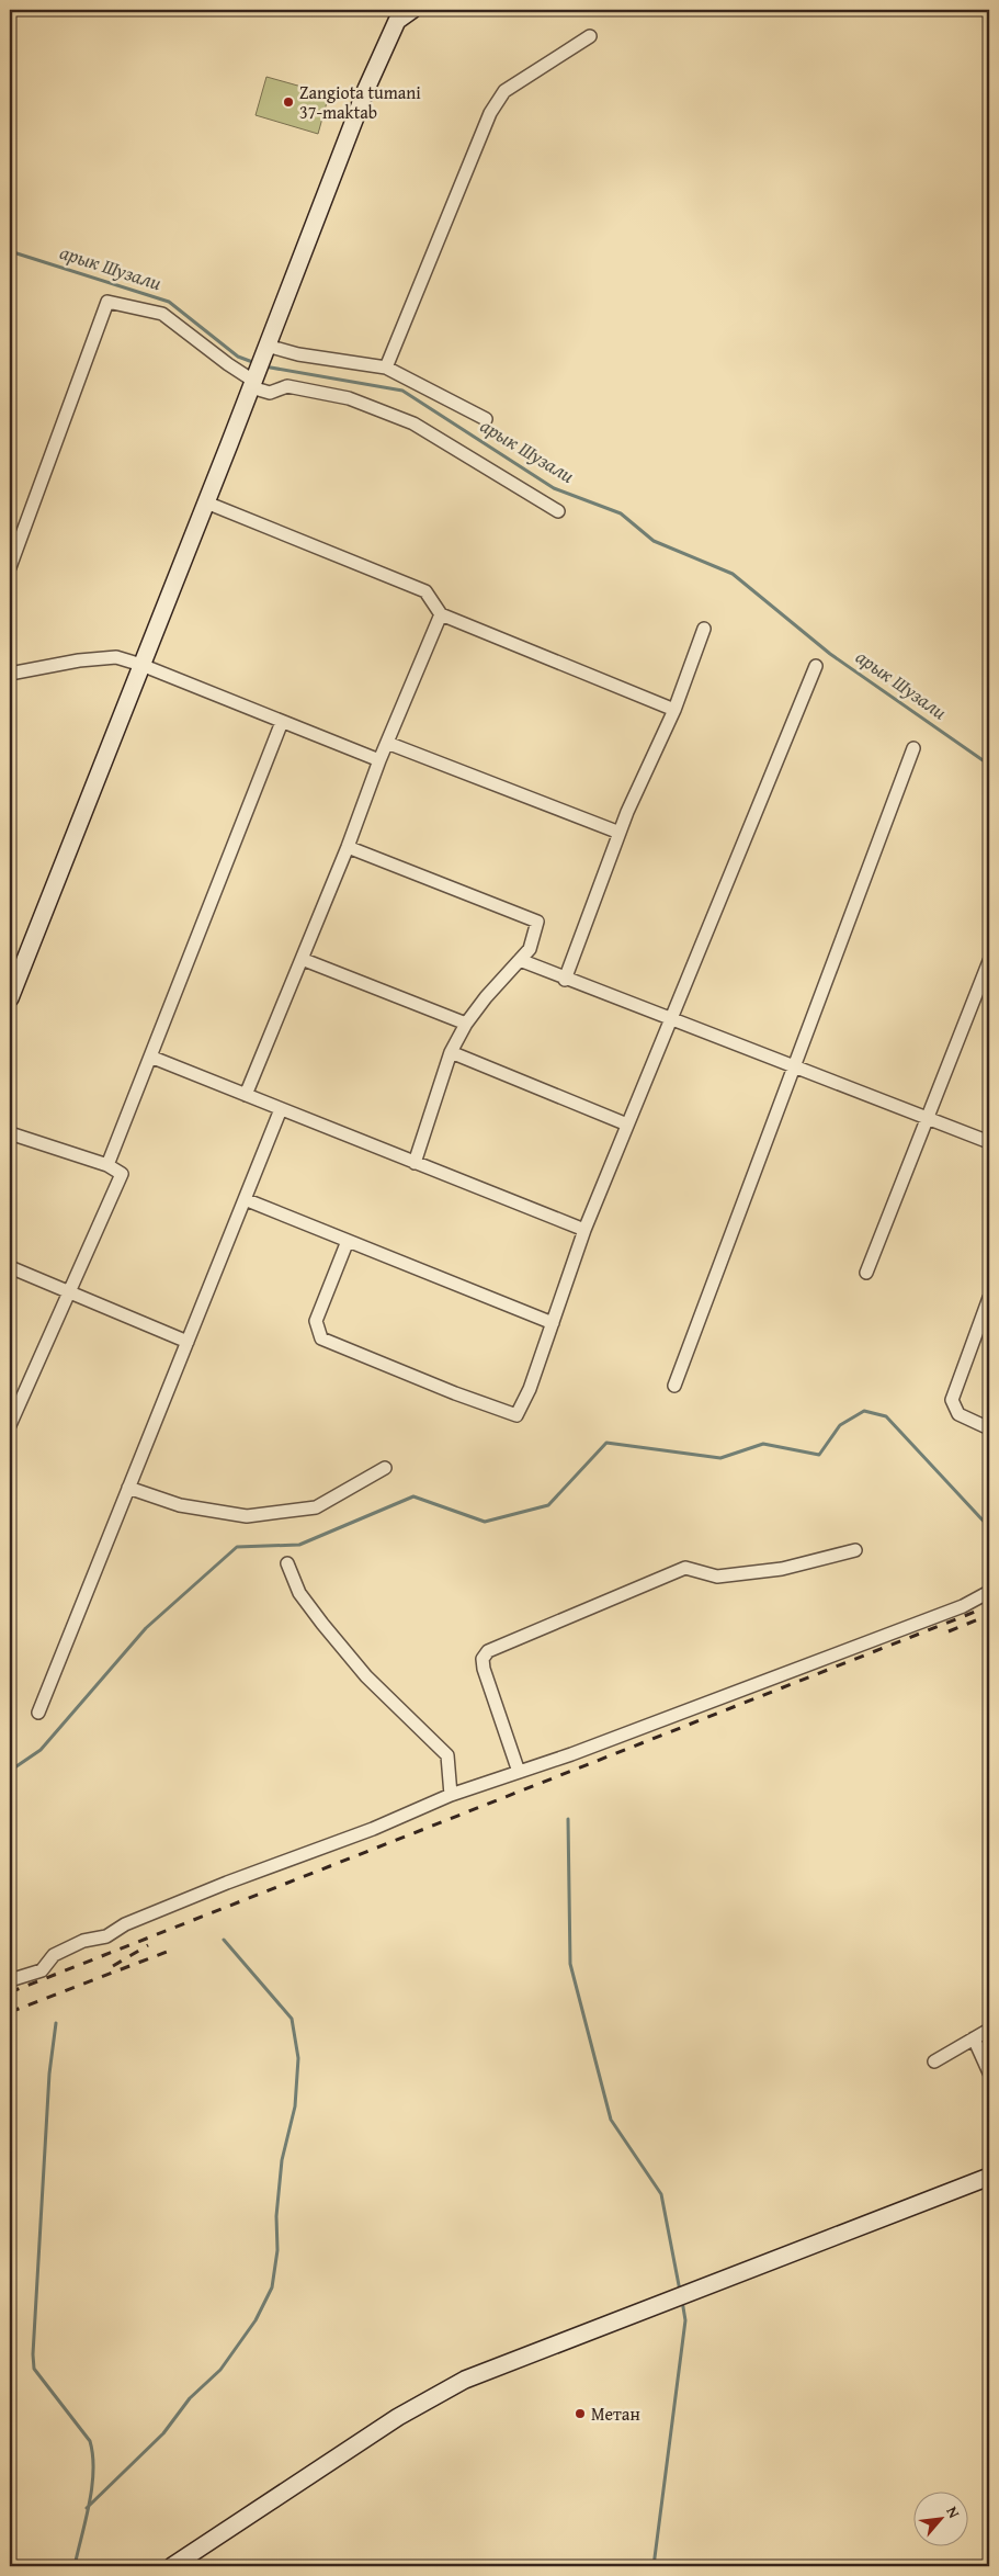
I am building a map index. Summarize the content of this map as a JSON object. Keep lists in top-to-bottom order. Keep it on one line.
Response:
{"water":["арык Шузали"],"places":["Zangiota tumani 37-maktab","Метан"],"north":"top right"}
